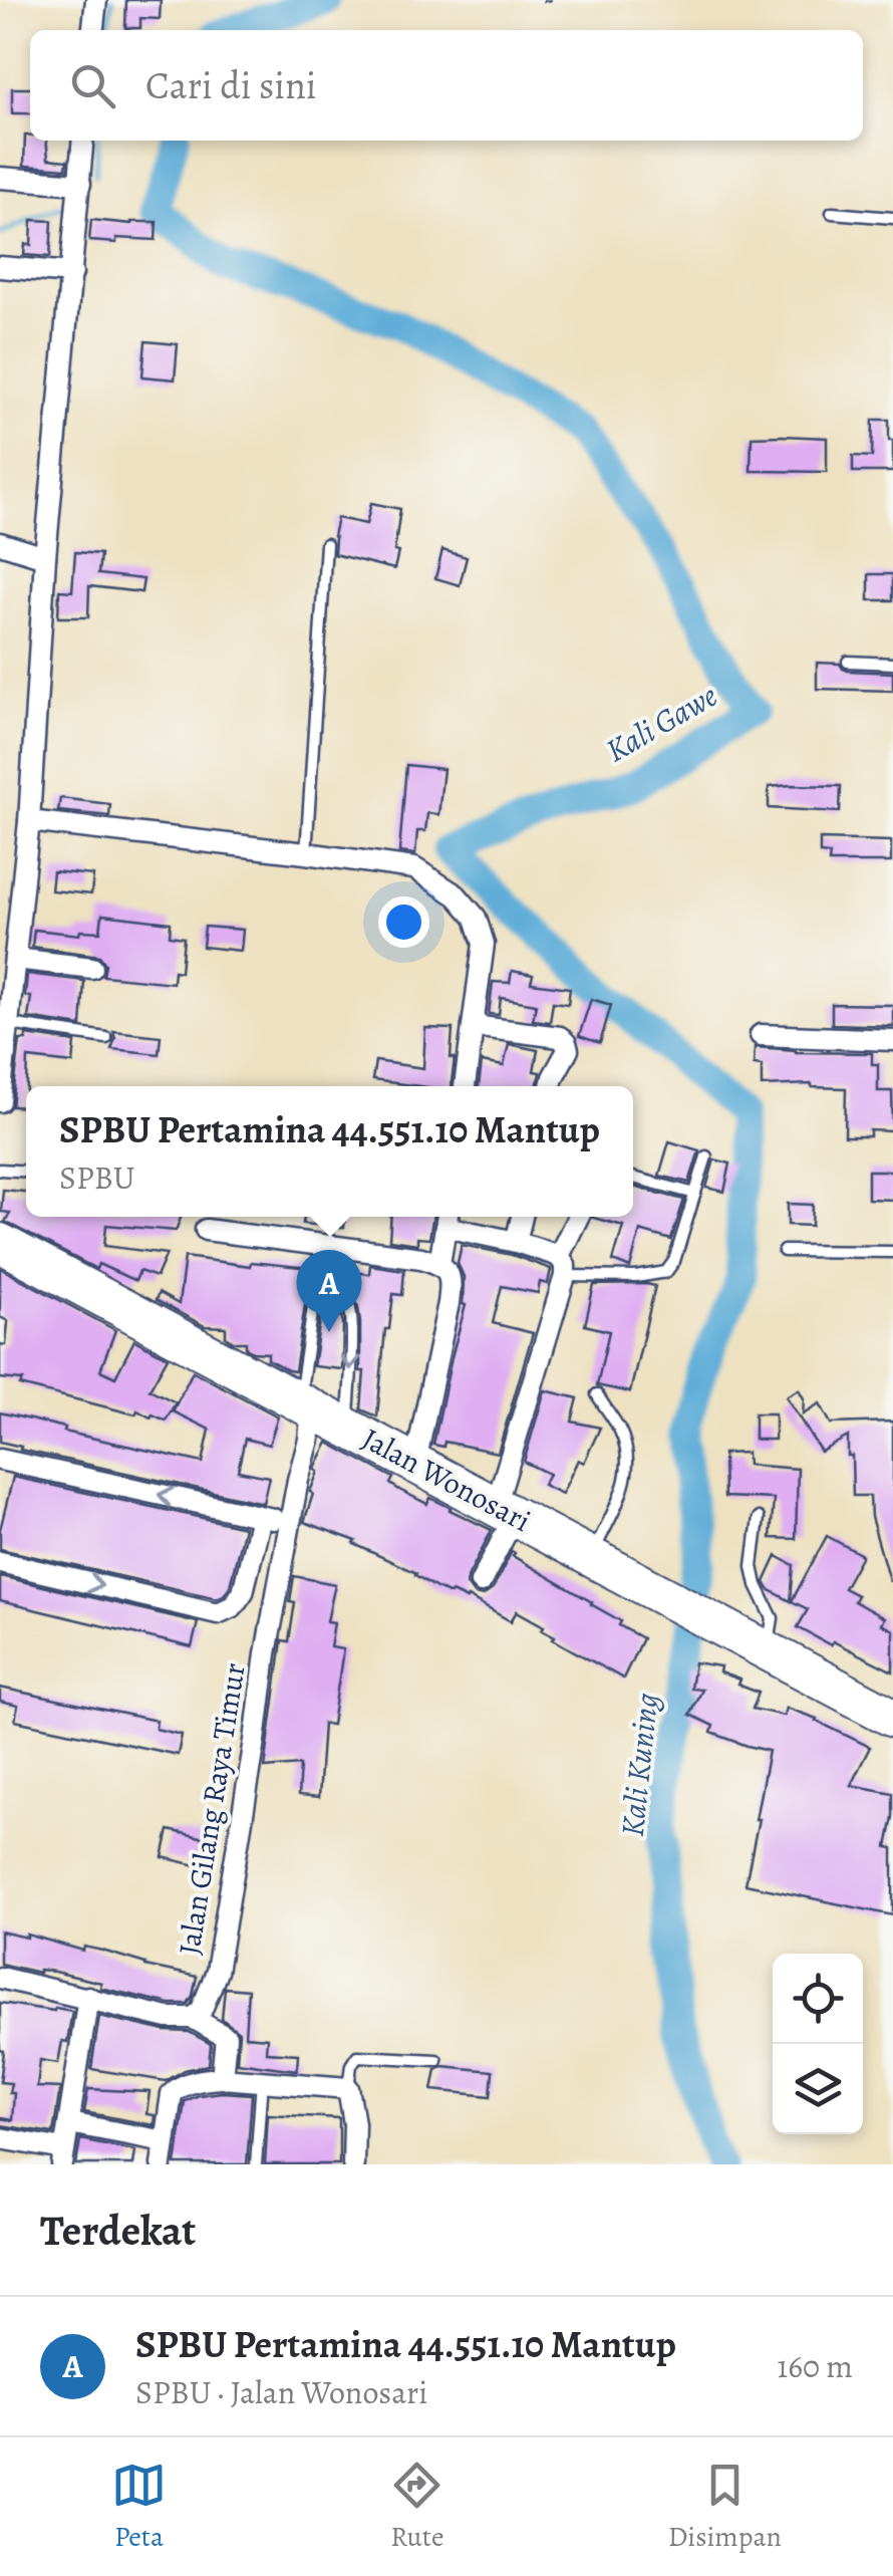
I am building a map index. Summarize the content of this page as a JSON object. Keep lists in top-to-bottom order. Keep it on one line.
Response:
{"streets":{"highway":["Jalan Wonosari"],"street":["Jalan Gilang Raya Timur"]},"crossings":[["Jalan Wonosari","Jalan Gilang Raya Timur"]],"water":["Kali Gawe","Kali Kuning"],"page":{"search":"Cari di sini","popup":["SPBU Pertamina 44.551.10 Mantup","SPBU"],"pins":"A","heading":"Terdekat","list":[{"mark":"A","name":"SPBU Pertamina 44.551.10 Mantup","note":"SPBU · Jalan Wonosari","value":"160 m"}],"nav":["Peta","Rute","Disimpan"]}}
